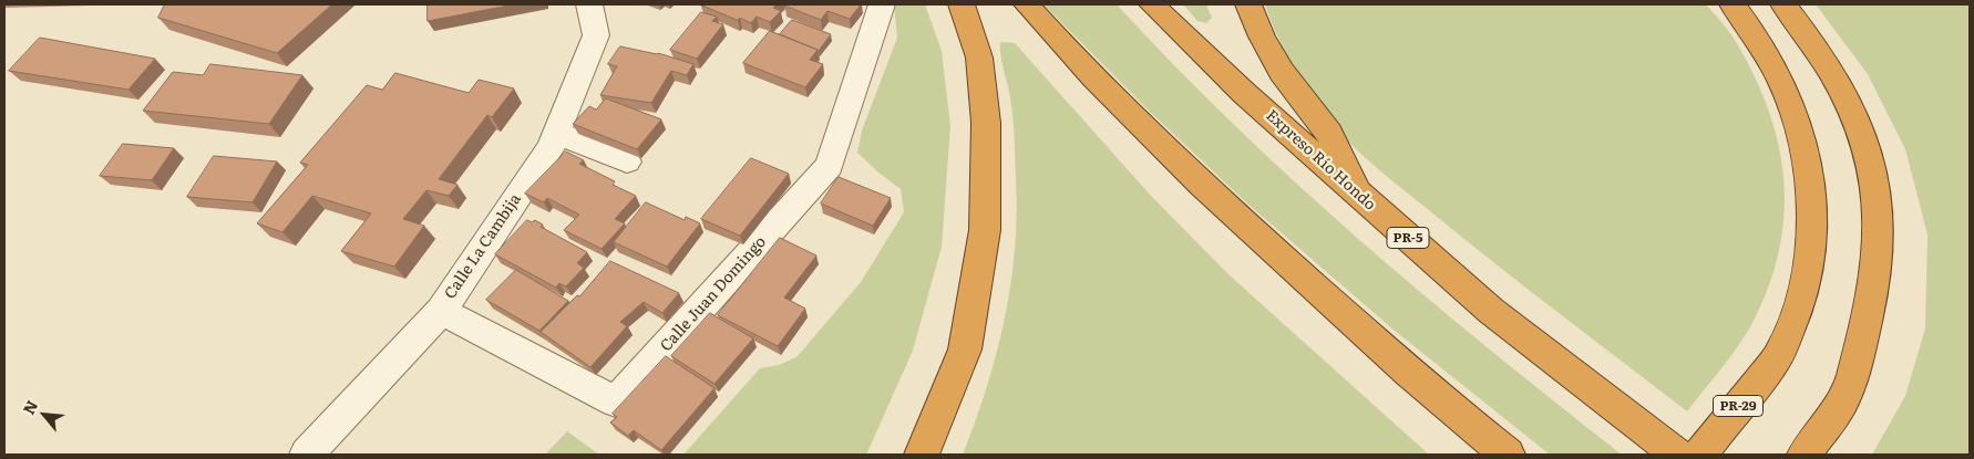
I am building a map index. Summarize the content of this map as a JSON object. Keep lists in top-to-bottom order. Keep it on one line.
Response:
{"streets":{"highway":["Expreso Río Hondo","PR-5","PR-29"],"street":["Calle La Cambija","Calle Juan Domingo"]},"crossings":[["Calle La Cambija","Calle Juan Domingo"]],"north":"top left"}
